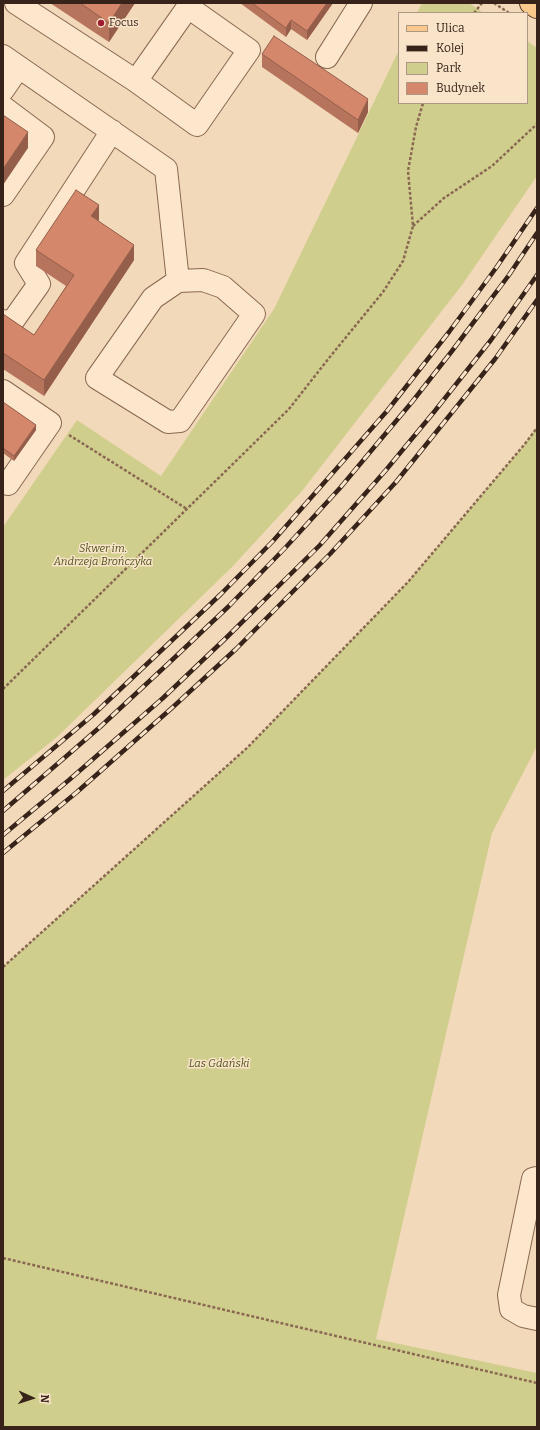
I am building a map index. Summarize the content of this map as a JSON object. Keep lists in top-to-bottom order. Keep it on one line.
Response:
{"parks":["Skwer im. Andrzeja Brończyka","Las Gdański"],"places":["Focus"],"legend":["Ulica","Kolej","Park","Budynek"],"north":"right"}
